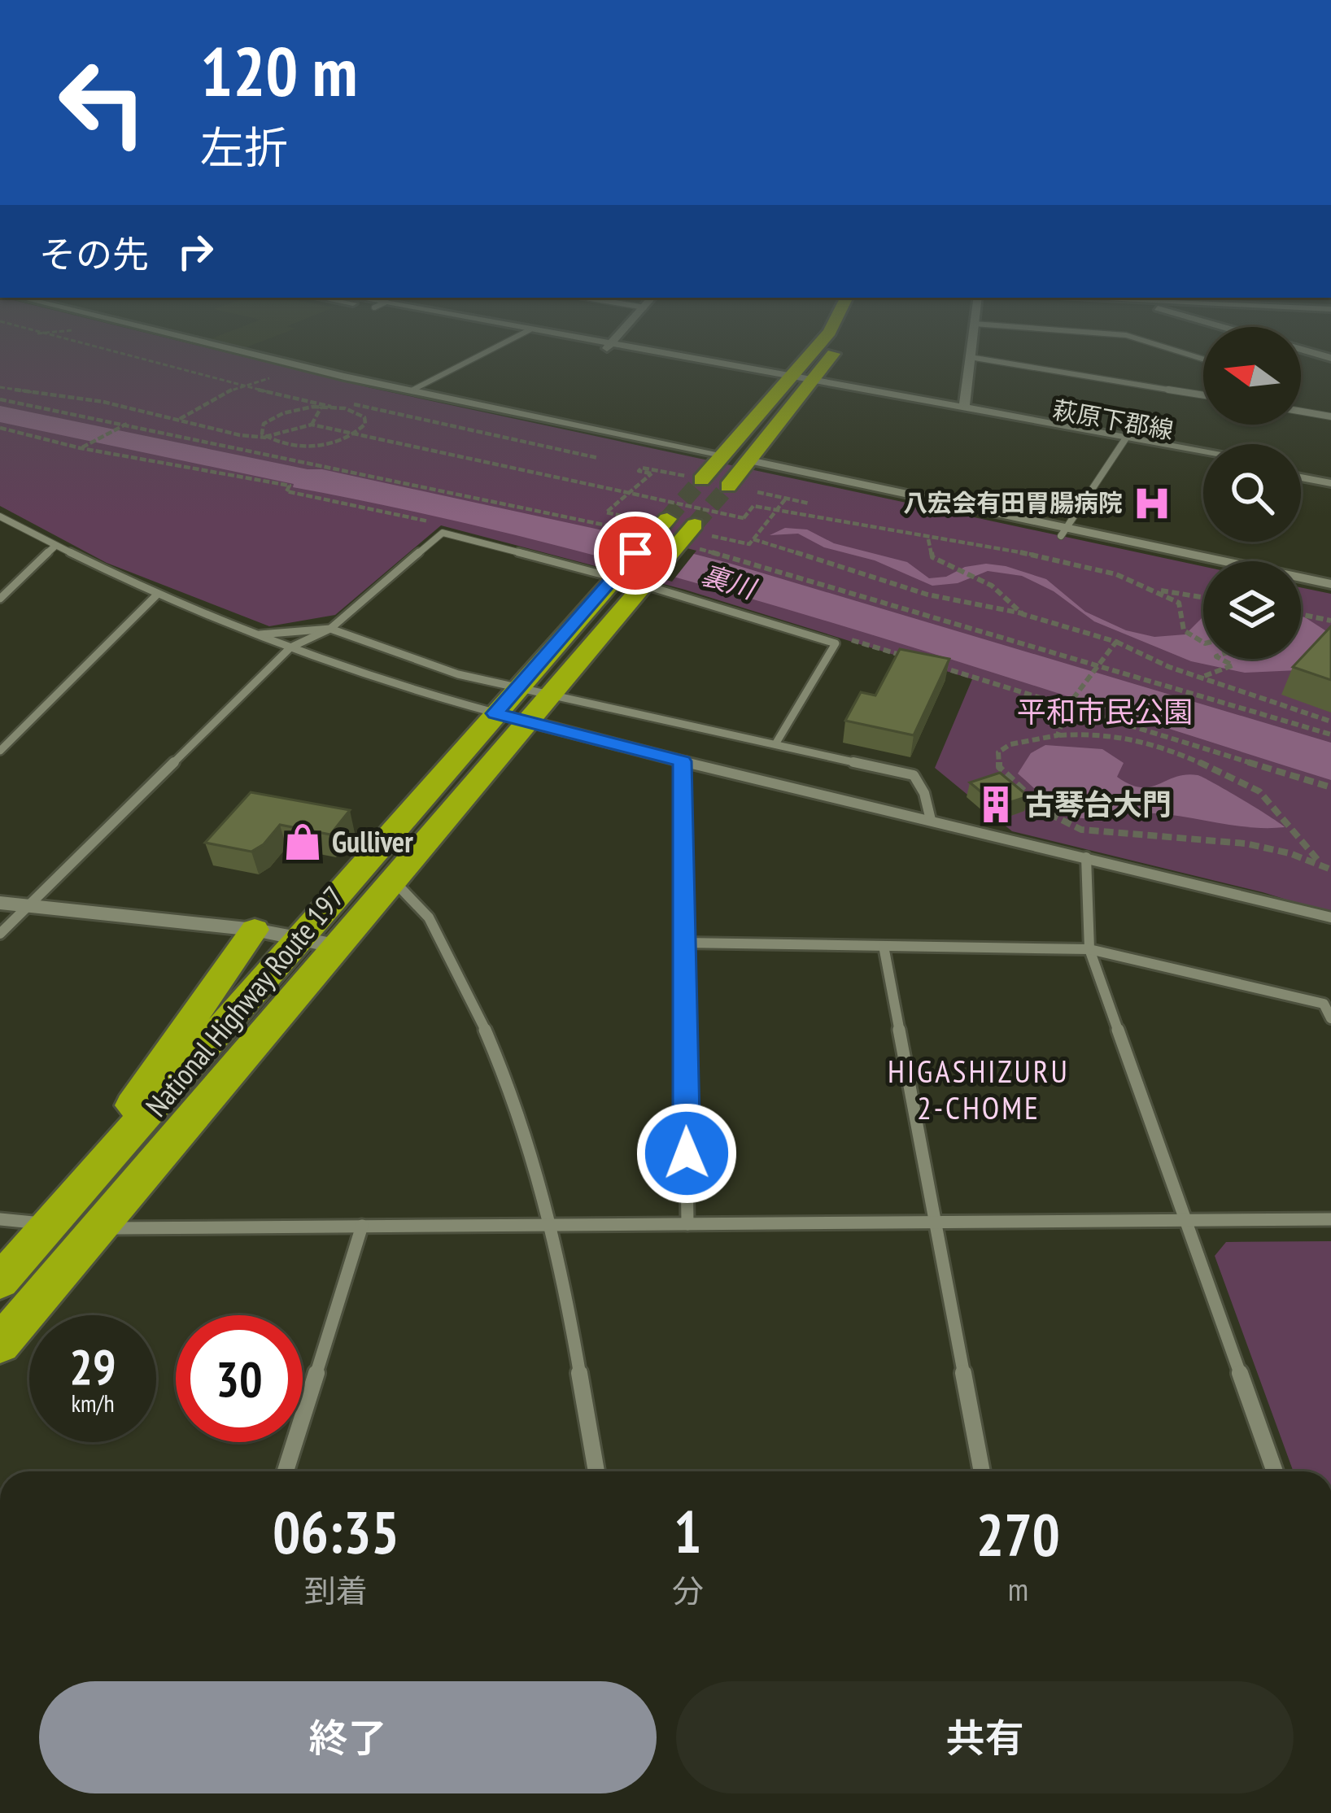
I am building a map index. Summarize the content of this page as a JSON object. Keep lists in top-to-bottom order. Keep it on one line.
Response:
{"streets":{"highway":["National Highway Route 197"],"street":["萩原下郡線"]},"districts":["HIGASHIZURU 2-CHOME"],"water":["裏川"],"parks":["平和市民公園"],"places":{"hospital":["八宏会有田胃腸病院"],"building":["古琴台大門"],"shop":["Gulliver"]},"north":"left","page":{"turn":["120 m","左折"],"then":"その先","speed":"29 km/h","limit":"30","eta":["06:35","到着","1","分","270","m"],"buttons":["終了","共有"]}}
